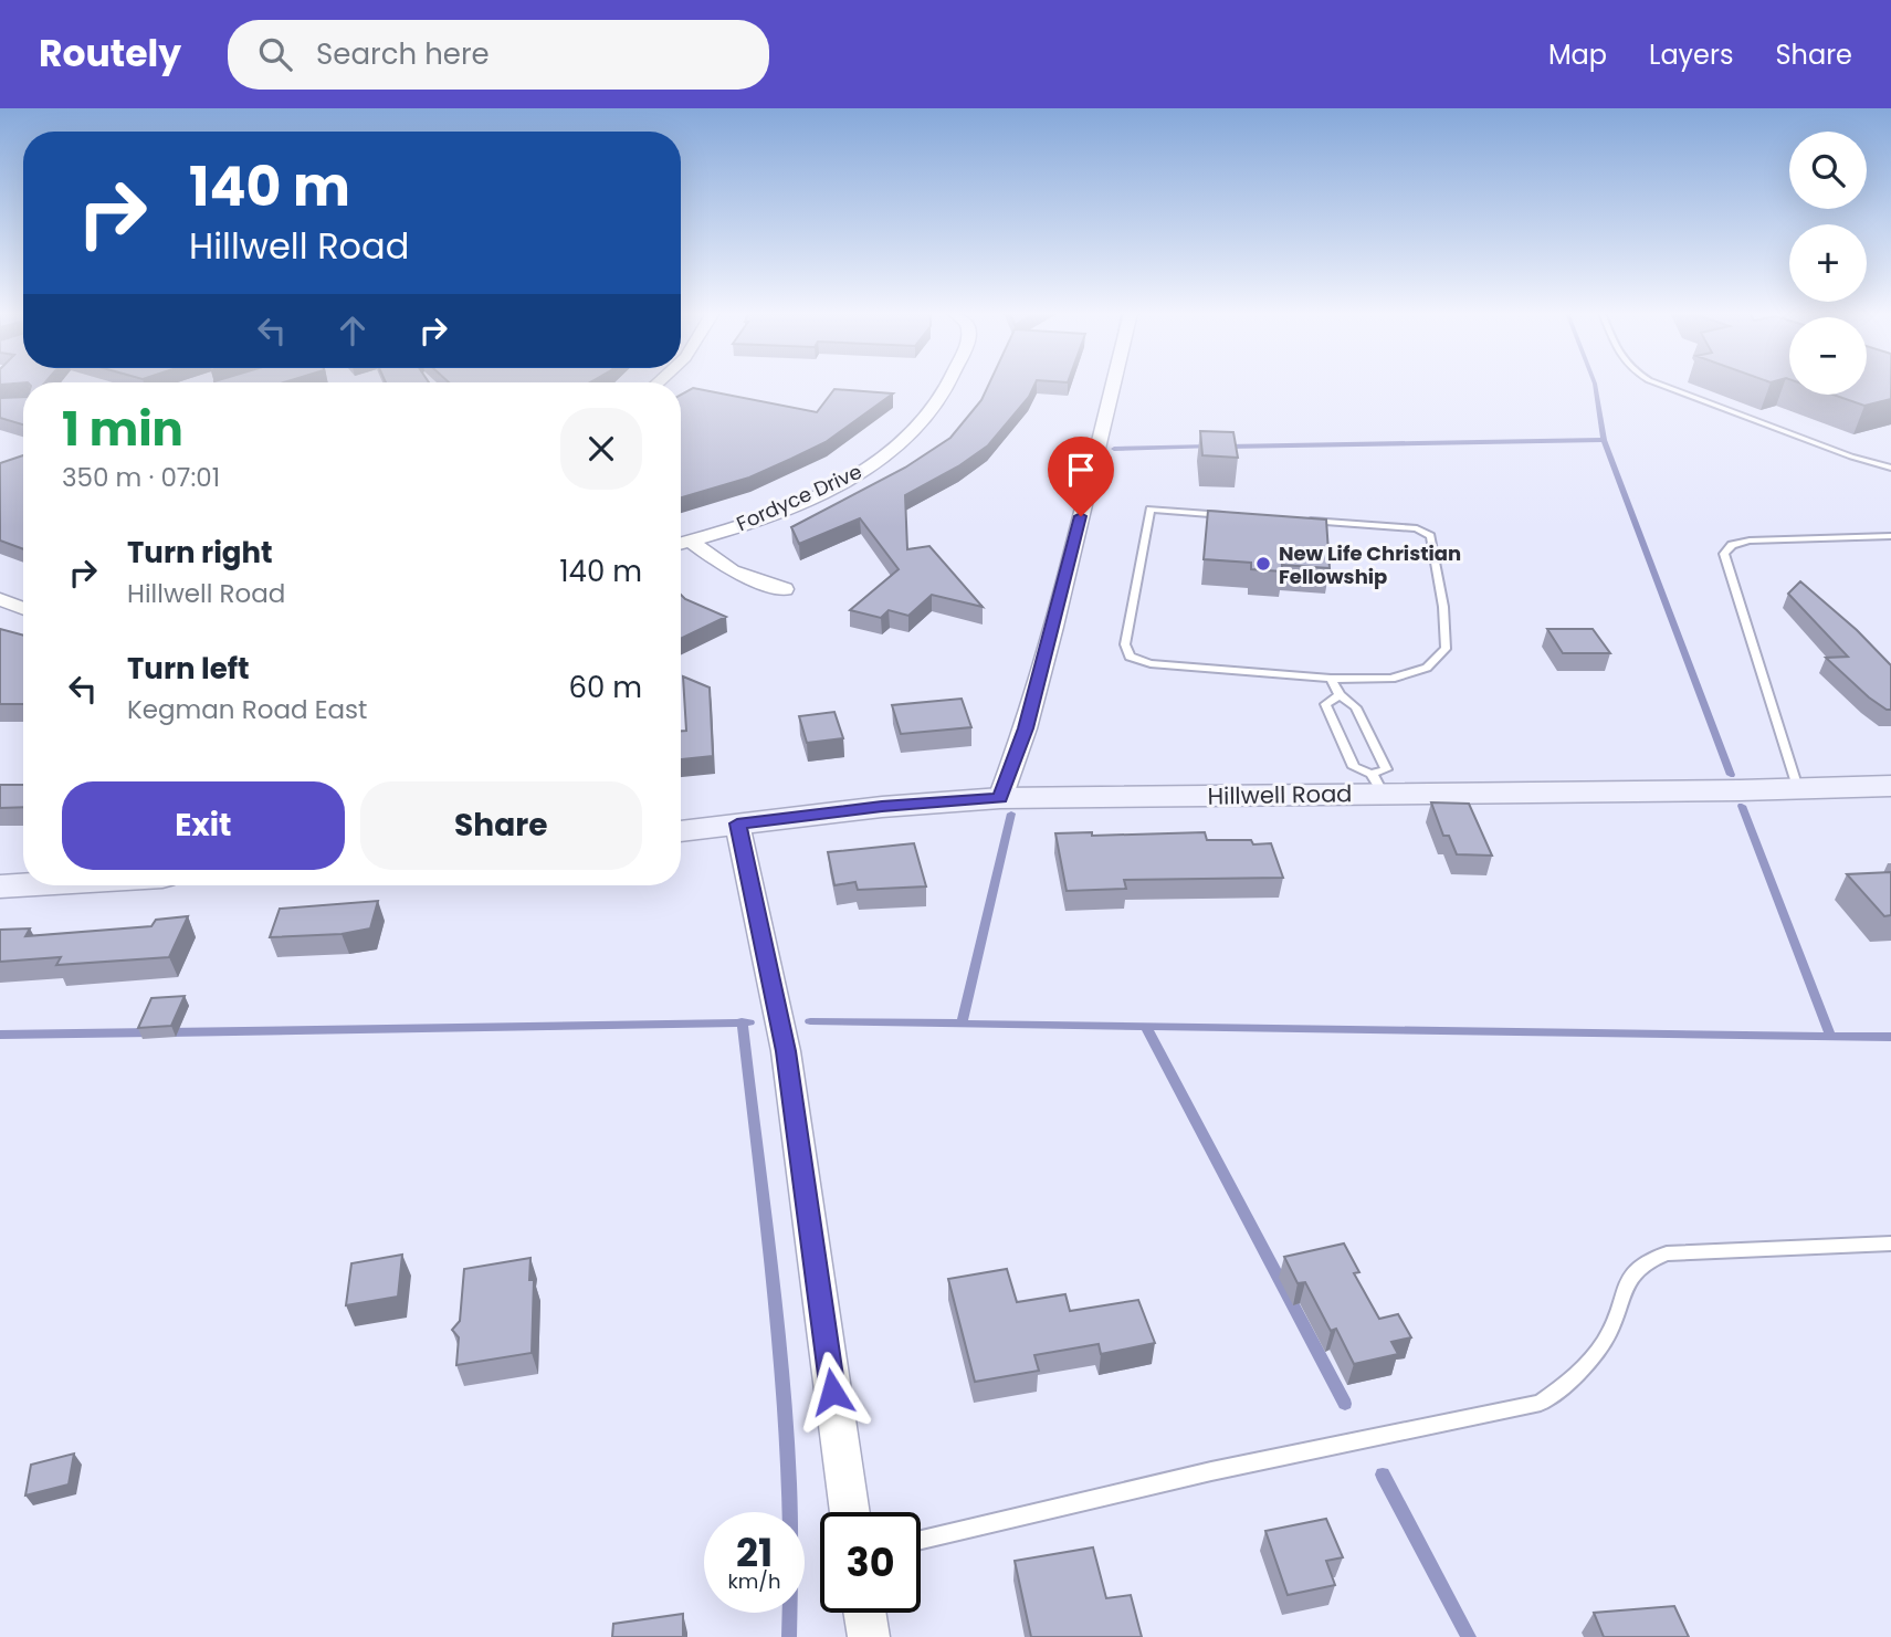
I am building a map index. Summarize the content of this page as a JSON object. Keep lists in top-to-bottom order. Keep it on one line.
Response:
{"streets":{"street":["Fordyce Drive","Hillwell Road"]},"places":["New Life Christian Fellowship"],"page":{"header":"Routely","search":"Search here","nav":["Map","Layers","Share"],"map_buttons":["+","−"],"turn":["140 m","Hillwell Road"],"heading":["1 min","350 m · 07:01"],"list":[{"name":"Turn right","note":"Hillwell Road","value":"140 m"},{"name":"Turn left","note":"Kegman Road East","value":"60 m"}],"buttons":["Exit","Share"],"speed":"21 km/h","limit":"30"}}
